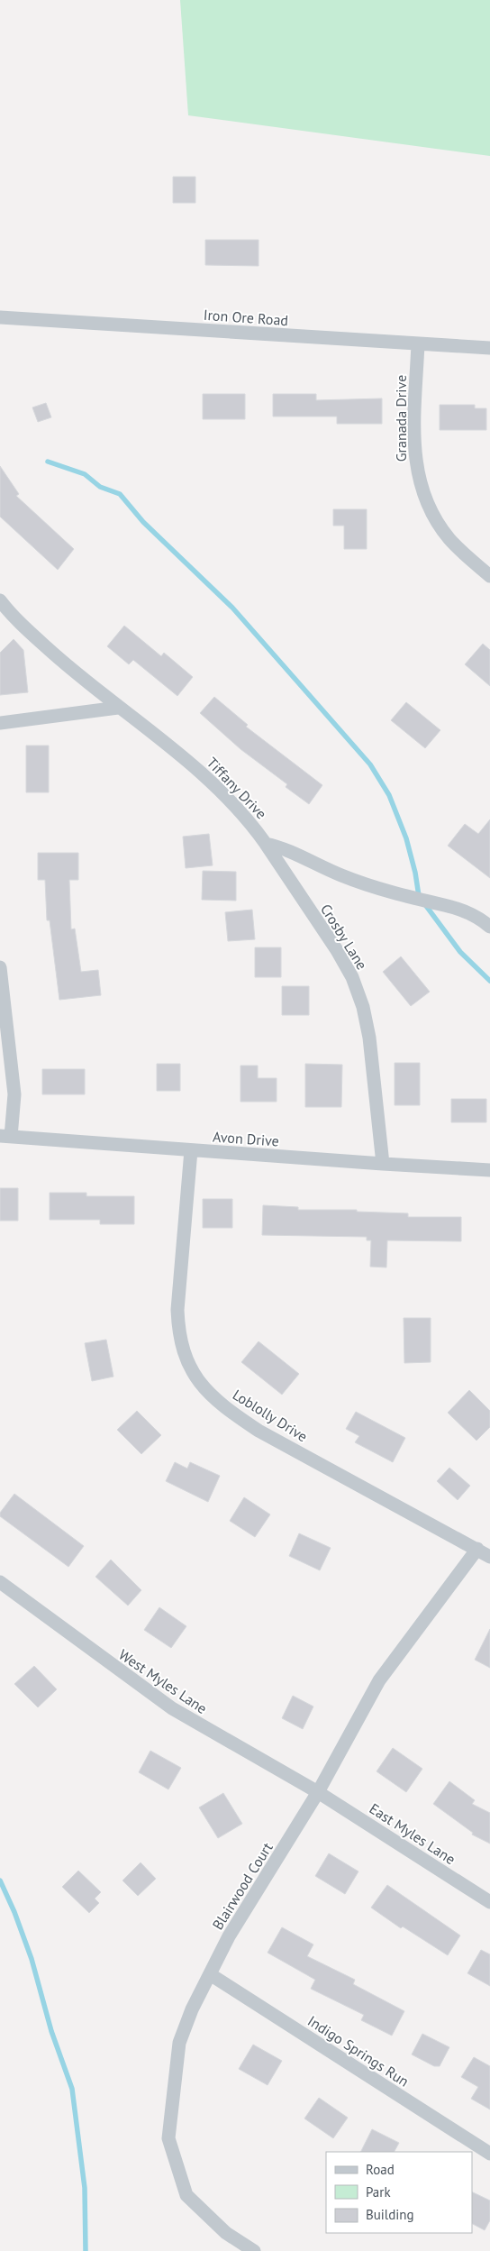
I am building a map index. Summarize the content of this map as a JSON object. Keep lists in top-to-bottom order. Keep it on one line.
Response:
{"streets":{"street":["Iron Ore Road","Granada Drive","Tiffany Drive","Crosby Lane","Avon Drive","Loblolly Drive","West Myles Lane","East Myles Lane","Blairwood Court","Indigo Springs Run"]},"crossings":[["Iron Ore Road","Granada Drive"],["Tiffany Drive","Crosby Lane"],["Crosby Lane","Avon Drive"],["Avon Drive","Loblolly Drive"],["Loblolly Drive","Blairwood Court"],["West Myles Lane","East Myles Lane"],["West Myles Lane","Blairwood Court"],["East Myles Lane","Blairwood Court"],["Blairwood Court","Indigo Springs Run"]],"legend":["Road","Park","Building"]}
